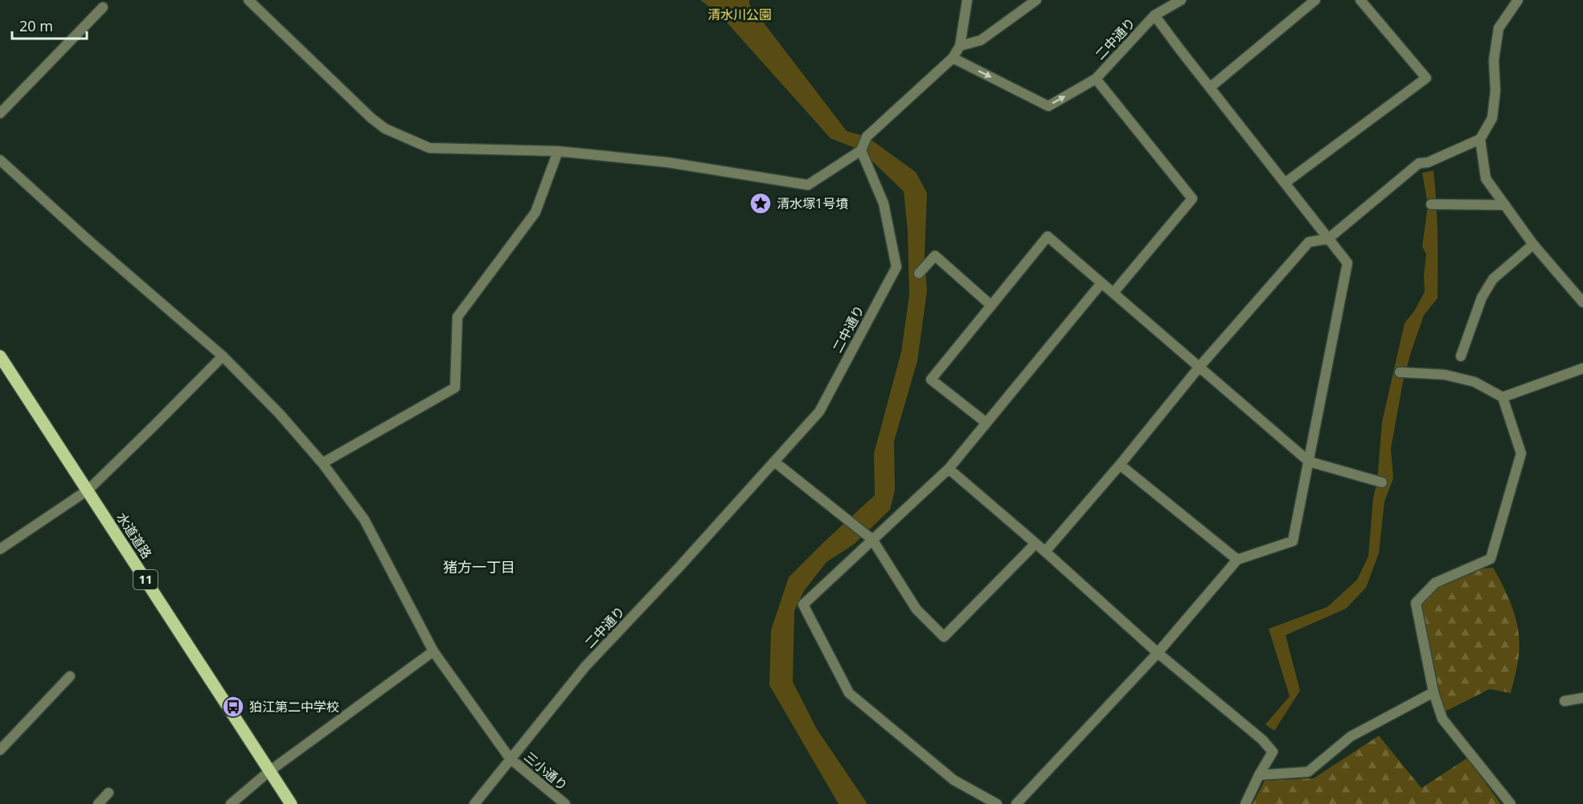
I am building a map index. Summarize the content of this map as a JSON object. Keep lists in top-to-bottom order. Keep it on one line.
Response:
{"streets":{"main road":["水道道路","11"],"street":["二中通り","三小通り"]},"crossings":[["二中通り","三小通り"]],"districts":["猪方一丁目"],"parks":["清水川公園"],"places":{"place":["清水塚1号墳"],"bus stop":["狛江第二中学校"]},"scale_bar":"20 m"}
